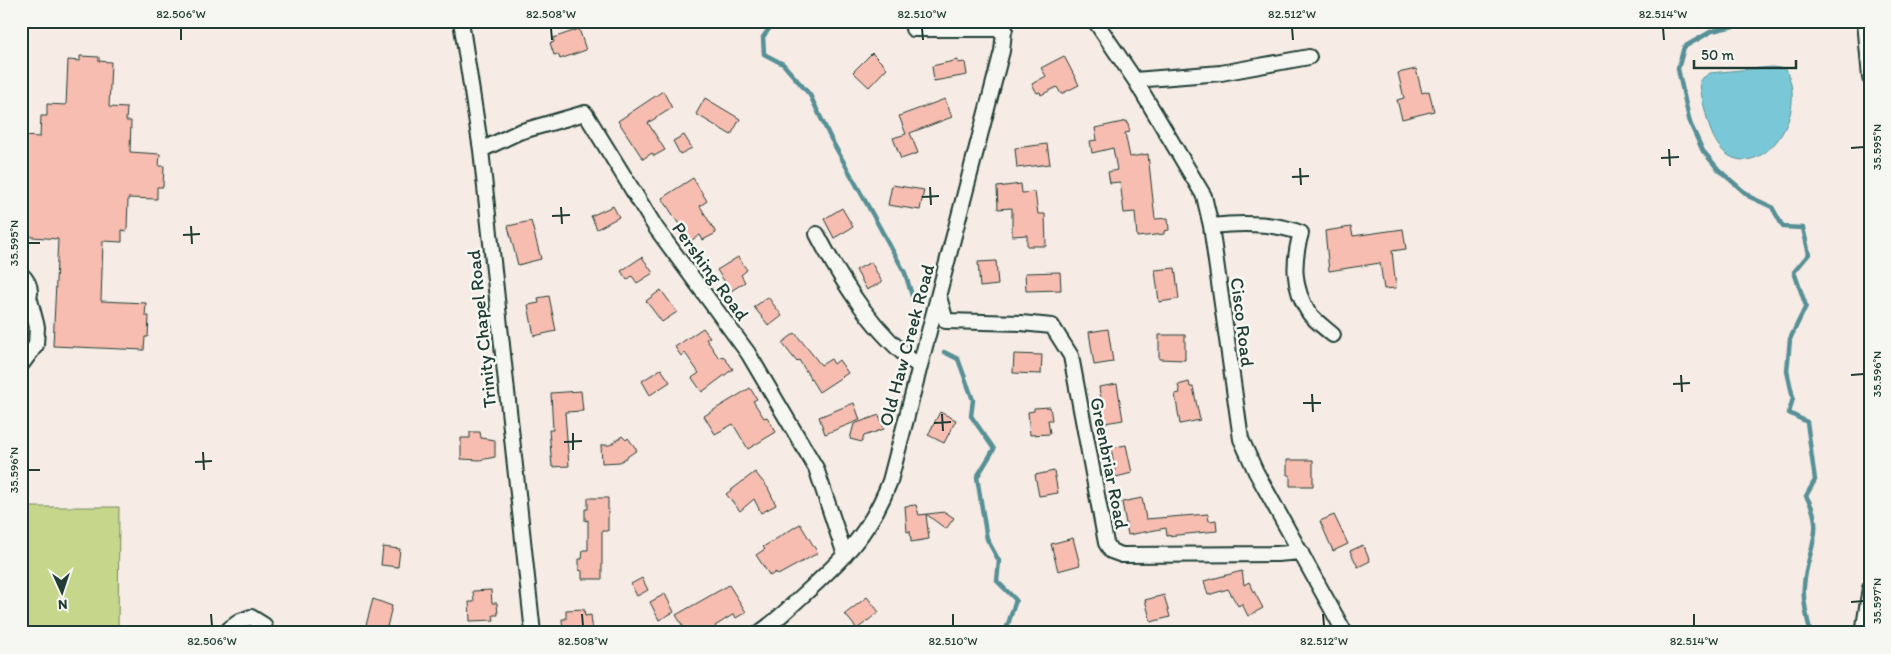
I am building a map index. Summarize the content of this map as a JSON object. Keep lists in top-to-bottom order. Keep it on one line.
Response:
{"streets":{"street":["Pershing Road","Cisco Road","Trinity Chapel Road","Old Haw Creek Road","Greenbriar Road"]},"crossings":[["Pershing Road","Trinity Chapel Road"],["Pershing Road","Old Haw Creek Road"],["Cisco Road","Greenbriar Road"],["Old Haw Creek Road","Greenbriar Road"]],"scale_bar":"50 m","north":"bottom","coordinates":["82.506°W","82.508°W","82.510°W","82.512°W","82.514°W","35.595°N","35.596°N","35.597°N"]}
